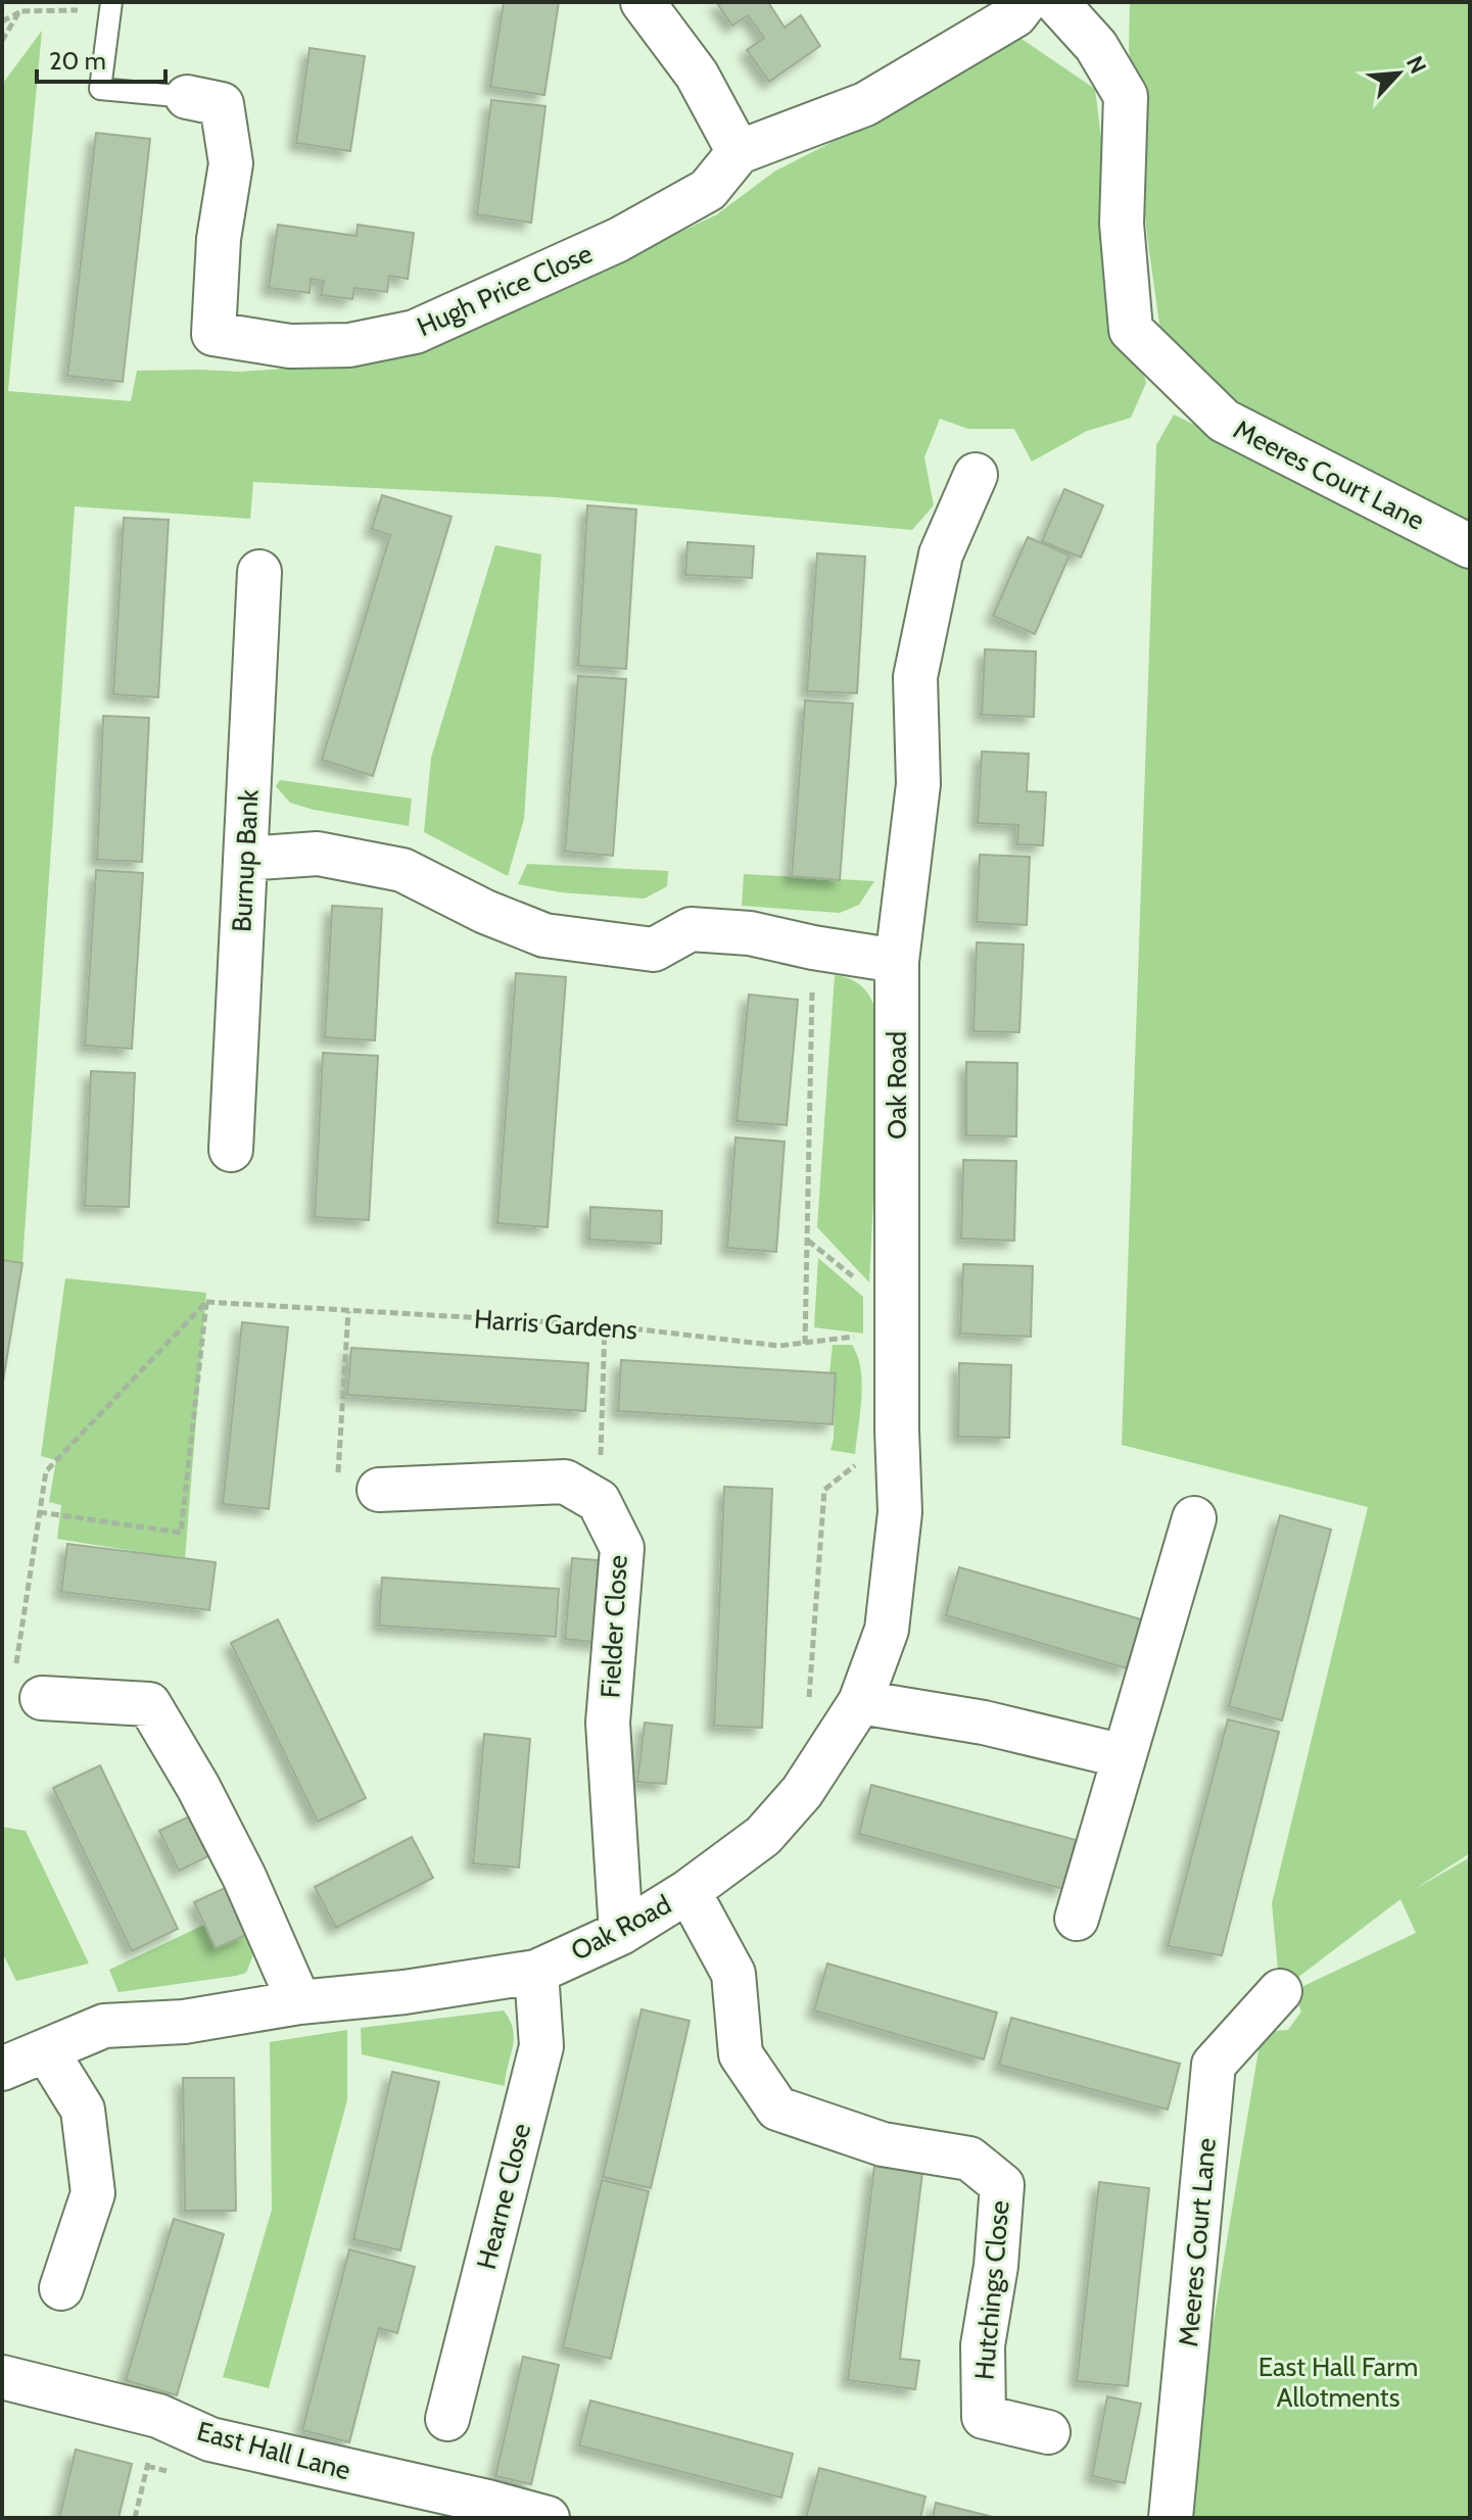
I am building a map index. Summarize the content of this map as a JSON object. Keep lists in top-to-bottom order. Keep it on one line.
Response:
{"streets":{"street":["Hugh Price Close","Meeres Court Lane","Burnup Bank","Oak Road","Fielder Close","Hearne Close","Hutchings Close","East Hall Lane"],"path":["Harris Gardens"]},"crossings":[["Oak Road","Harris Gardens"],["Oak Road","Fielder Close"],["Oak Road","Hearne Close"],["Oak Road","Hutchings Close"]],"parks":["East Hall Farm Allotments"],"scale_bar":"20 m","north":"top right"}
